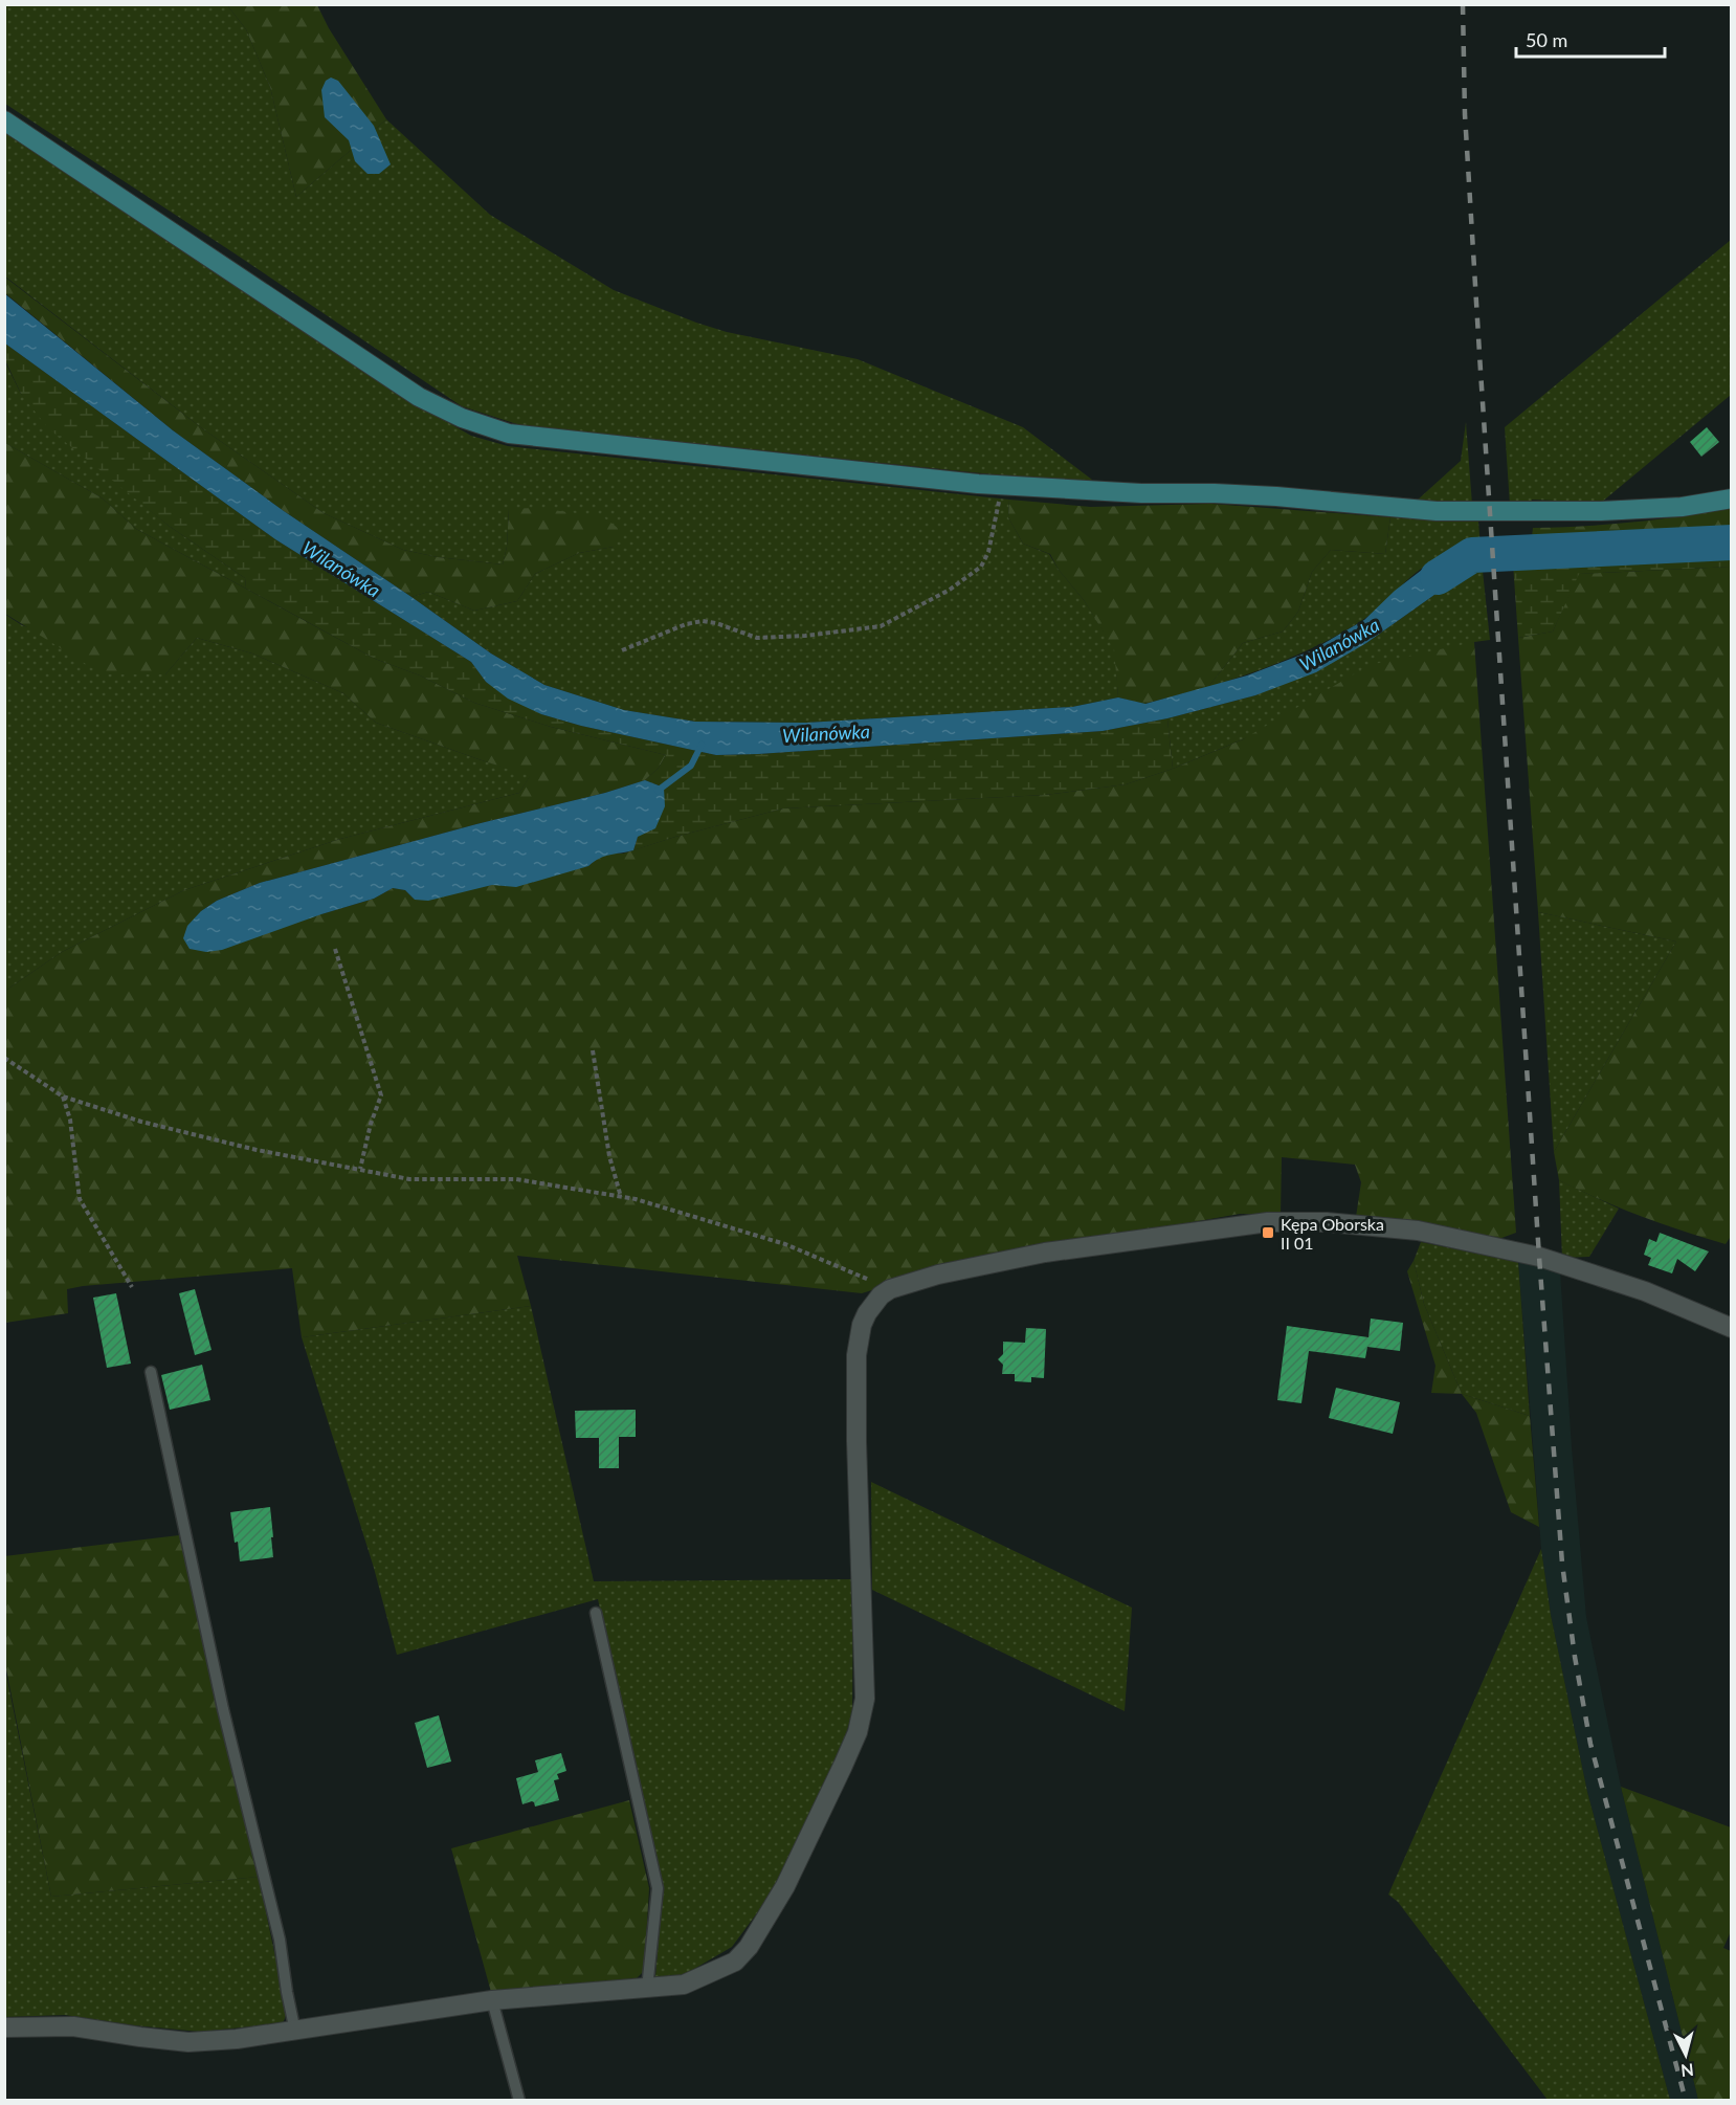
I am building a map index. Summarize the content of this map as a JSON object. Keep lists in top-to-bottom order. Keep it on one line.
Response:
{"water":["Wilanówka"],"places":{"transit":["Kępa Oborska II 01"]},"scale_bar":"50 m","north":"bottom"}
